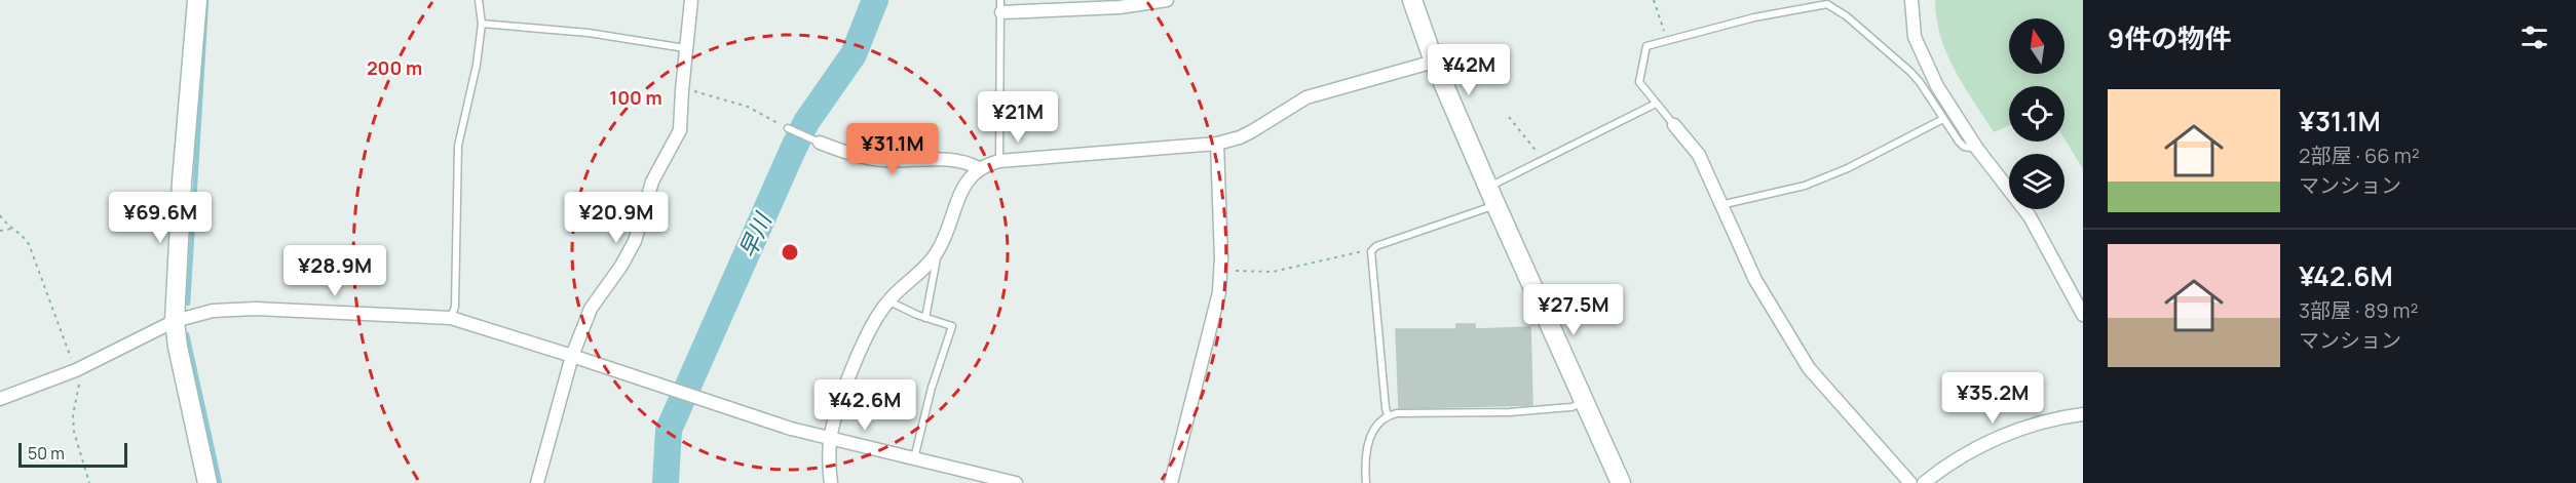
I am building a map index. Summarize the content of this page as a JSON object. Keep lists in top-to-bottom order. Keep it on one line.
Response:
{"water":["早川"],"scale_bar":"50 m","north":"top","page":{"heading":"9件の物件","price":["¥42M","¥21M","¥31.1M","¥69.6M","¥20.9M","¥28.9M","¥27.5M","¥35.2M","¥42.6M"],"list":[{"name":"¥31.1M","note":"2部屋 · 66 m² · マンション"},{"name":"¥42.6M","note":"3部屋 · 89 m² · マンション"}],"scale":"50 m"},"rings":["200 m","100 m"]}
